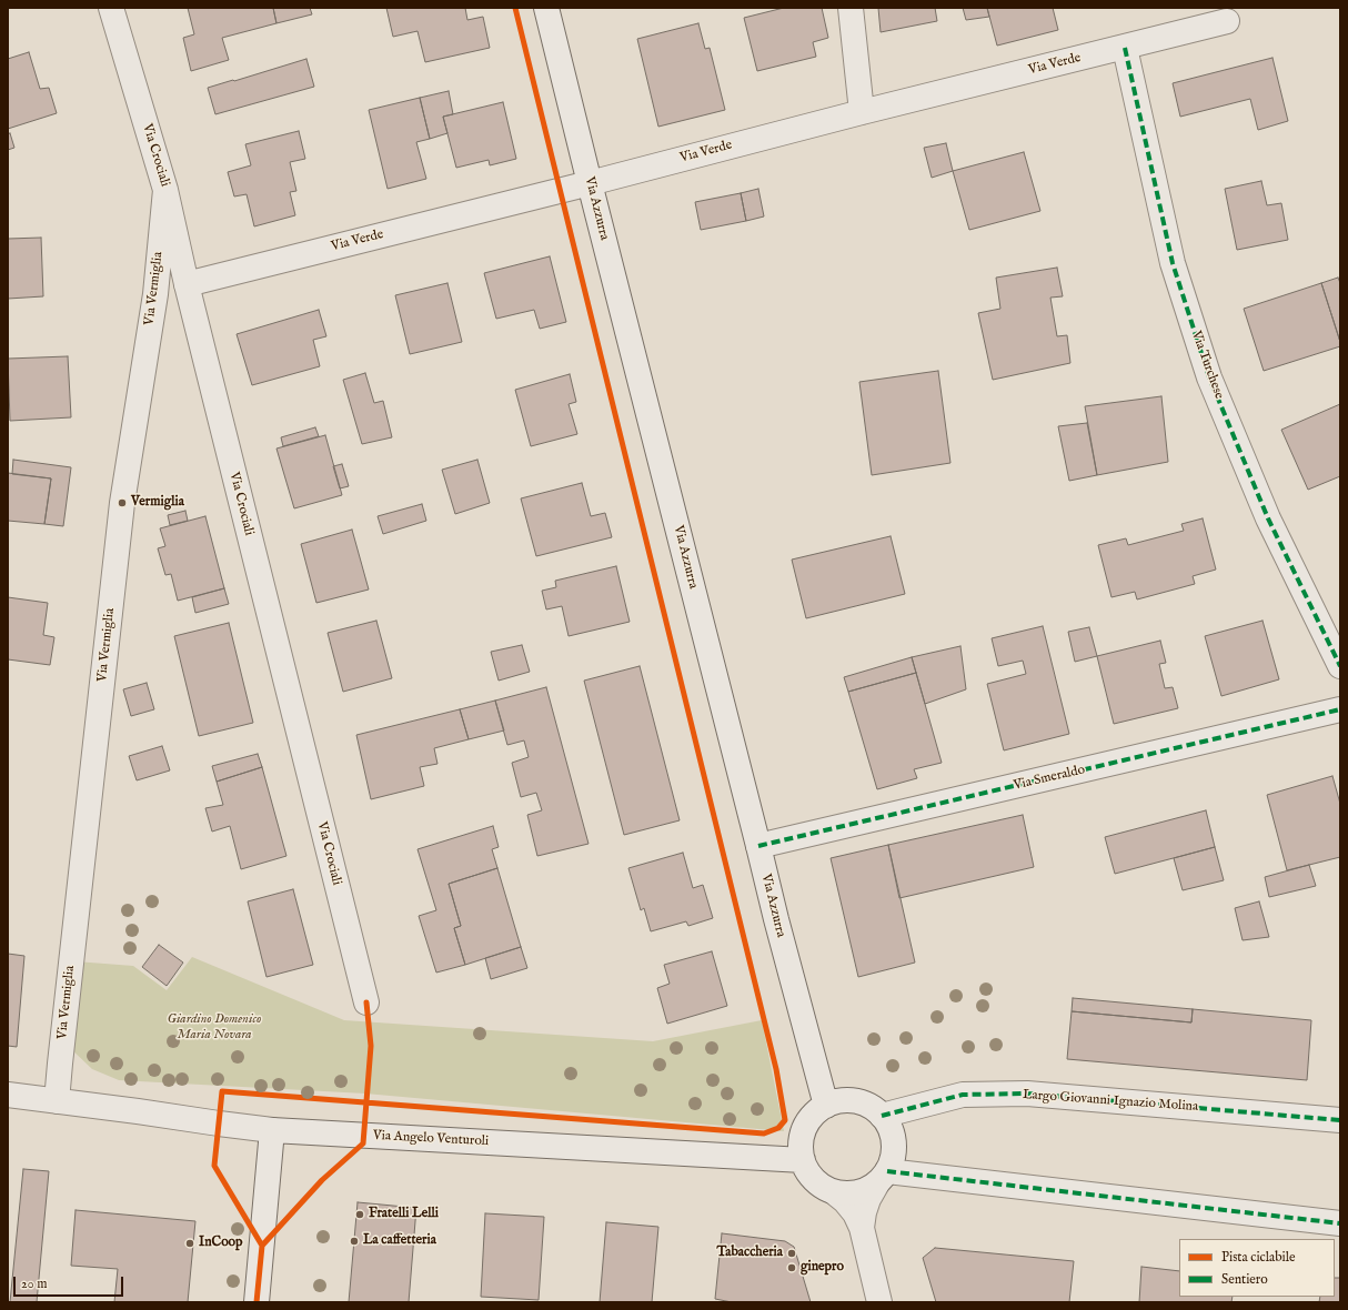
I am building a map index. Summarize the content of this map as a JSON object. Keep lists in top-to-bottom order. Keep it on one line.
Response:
{"streets":{"street":["Via Verde","Via Crociali","Via Azzurra","Via Vermiglia","Via Turchese","Via Smeraldo","Largo Giovanni Ignazio Molina","Via Angelo Venturoli"]},"crossings":[["Via Verde","Via Crociali"],["Via Verde","Via Azzurra"],["Via Verde","Via Turchese"],["Via Crociali","Via Vermiglia"],["Via Azzurra","Via Smeraldo"],["Via Azzurra","Largo Giovanni Ignazio Molina"],["Via Azzurra","Via Angelo Venturoli"],["Via Vermiglia","Via Angelo Venturoli"],["Largo Giovanni Ignazio Molina","Via Angelo Venturoli"]],"parks":["Giardino Domenico Maria Novara"],"places":["Vermiglia","Fratelli Lelli","La caffetteria","InCoop","Tabaccheria","ginepro"],"legend":["Pista ciclabile","Sentiero"],"scale_bar":"20 m"}
